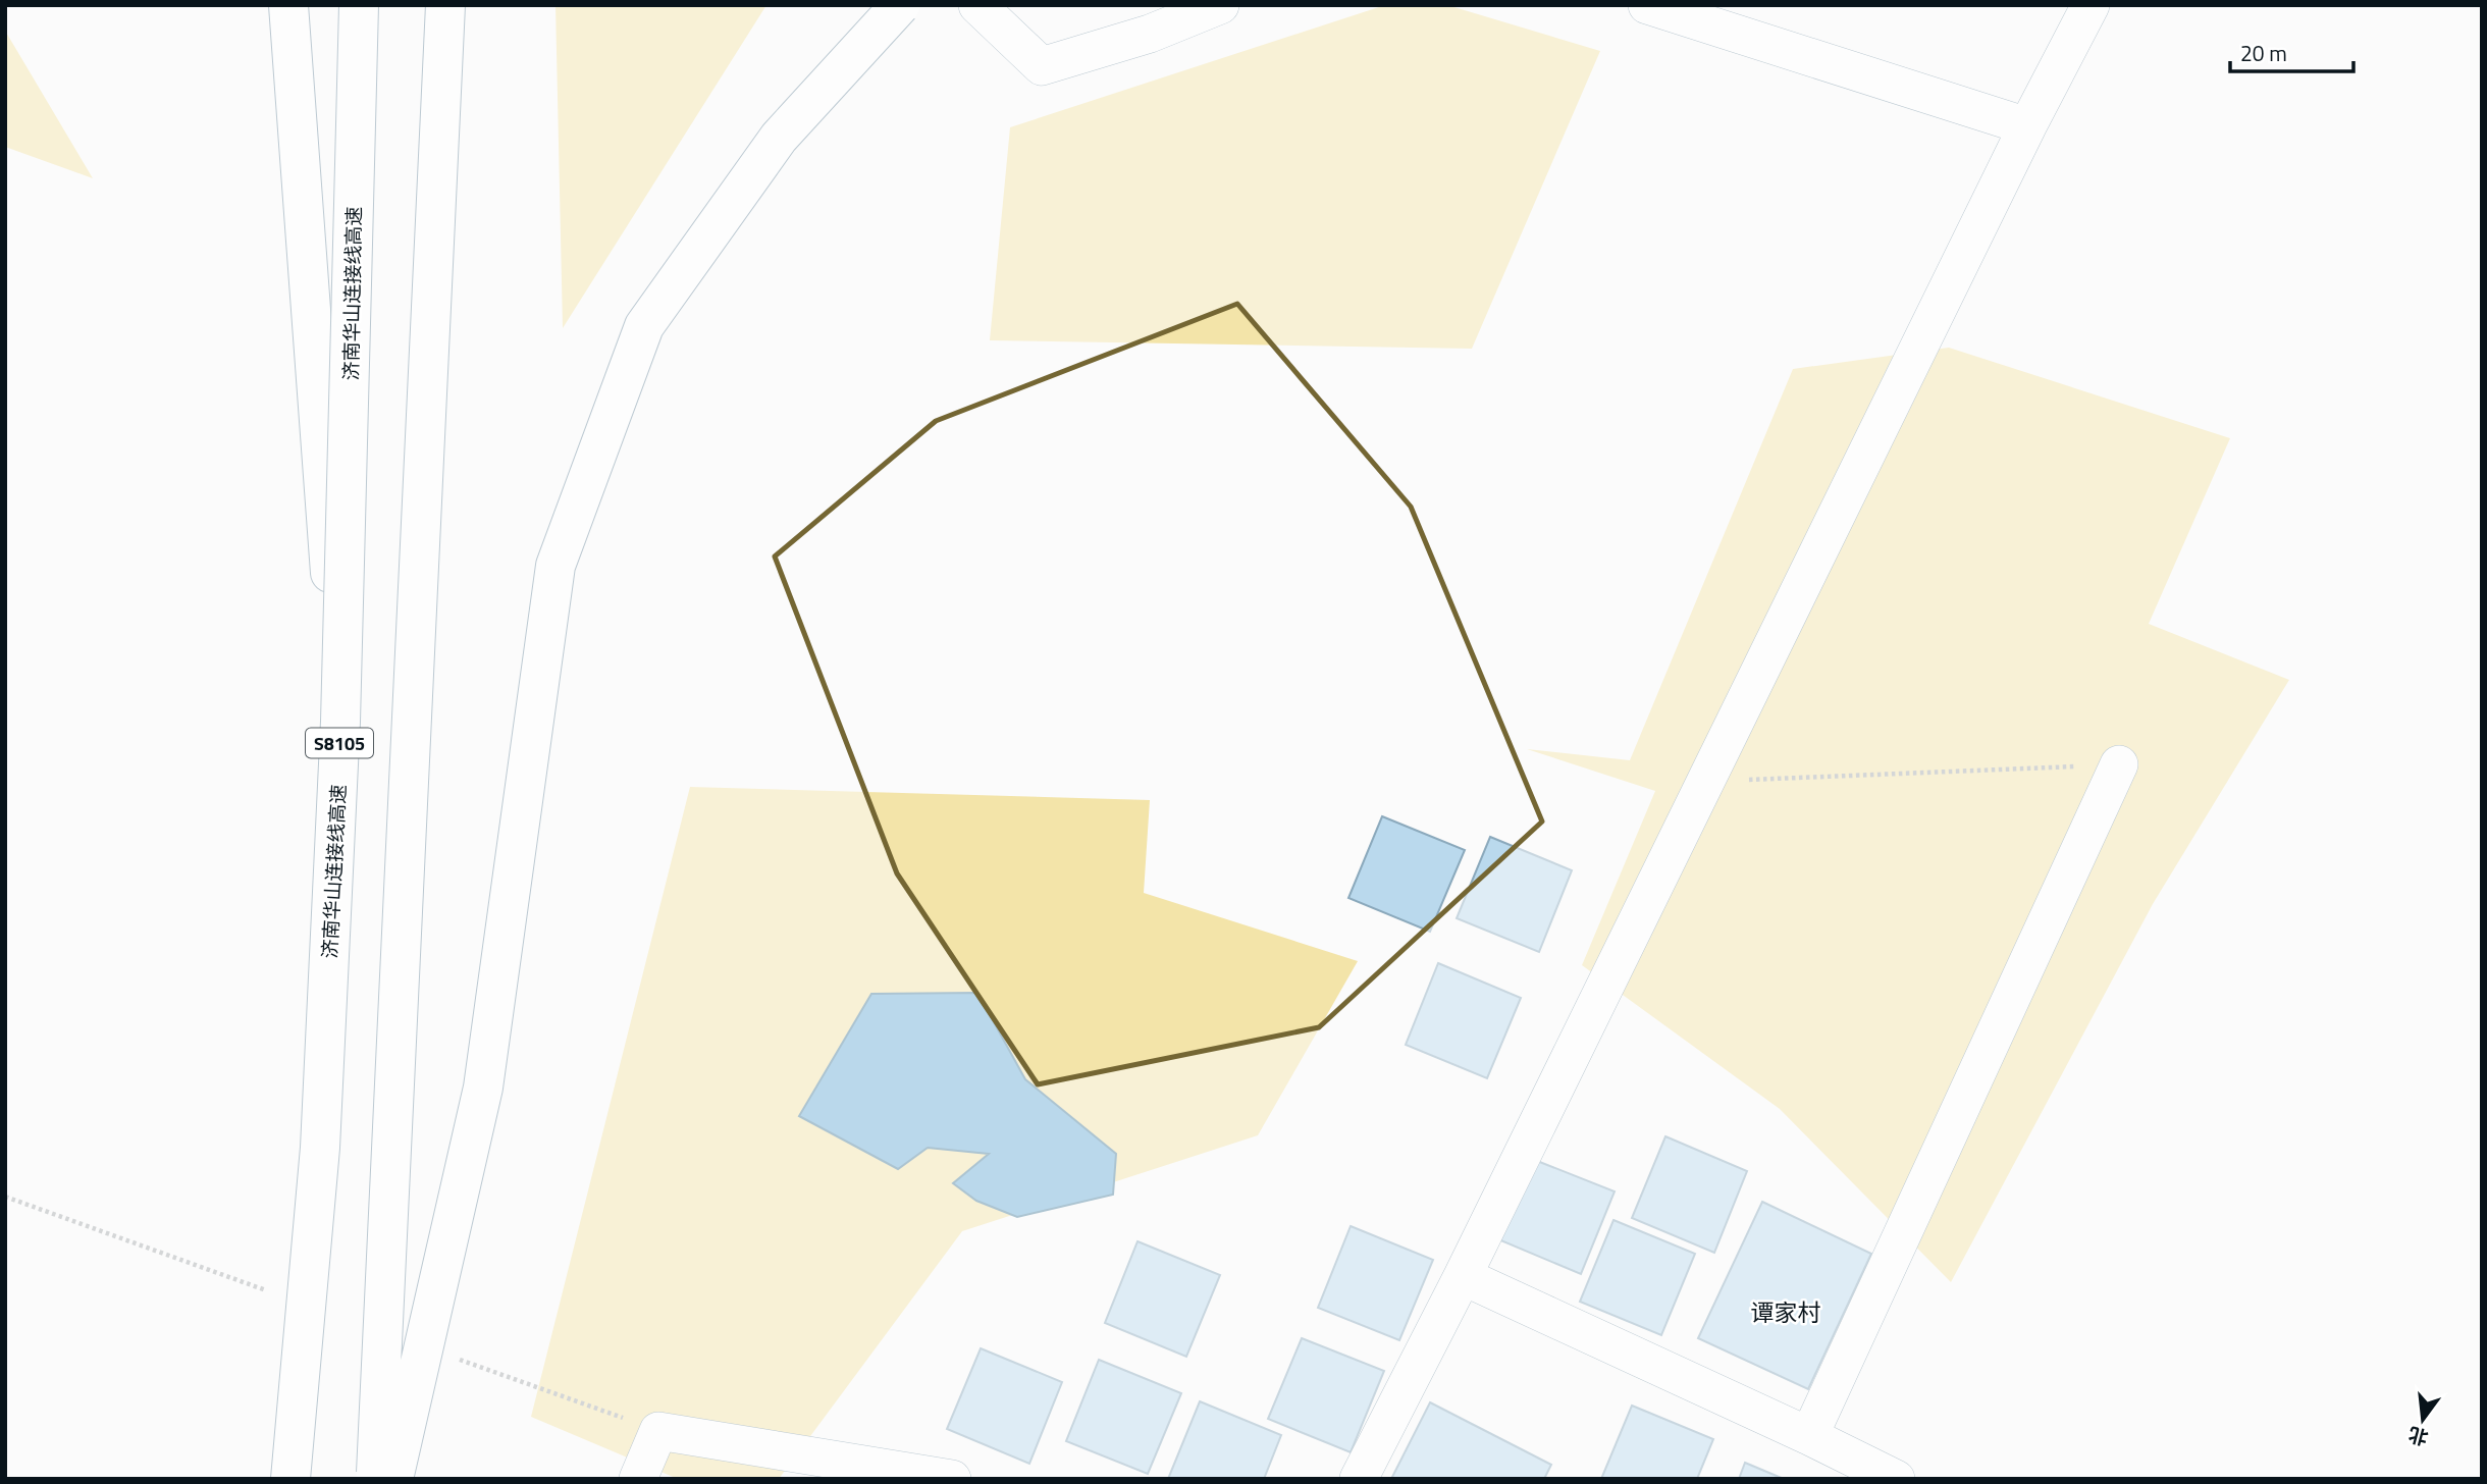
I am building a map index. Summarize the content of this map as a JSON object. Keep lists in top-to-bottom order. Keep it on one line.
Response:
{"streets":{"highway":["济南华山连接线高速","S8105"]},"districts":["谭家村"],"scale_bar":"20 m","north":"bottom"}
